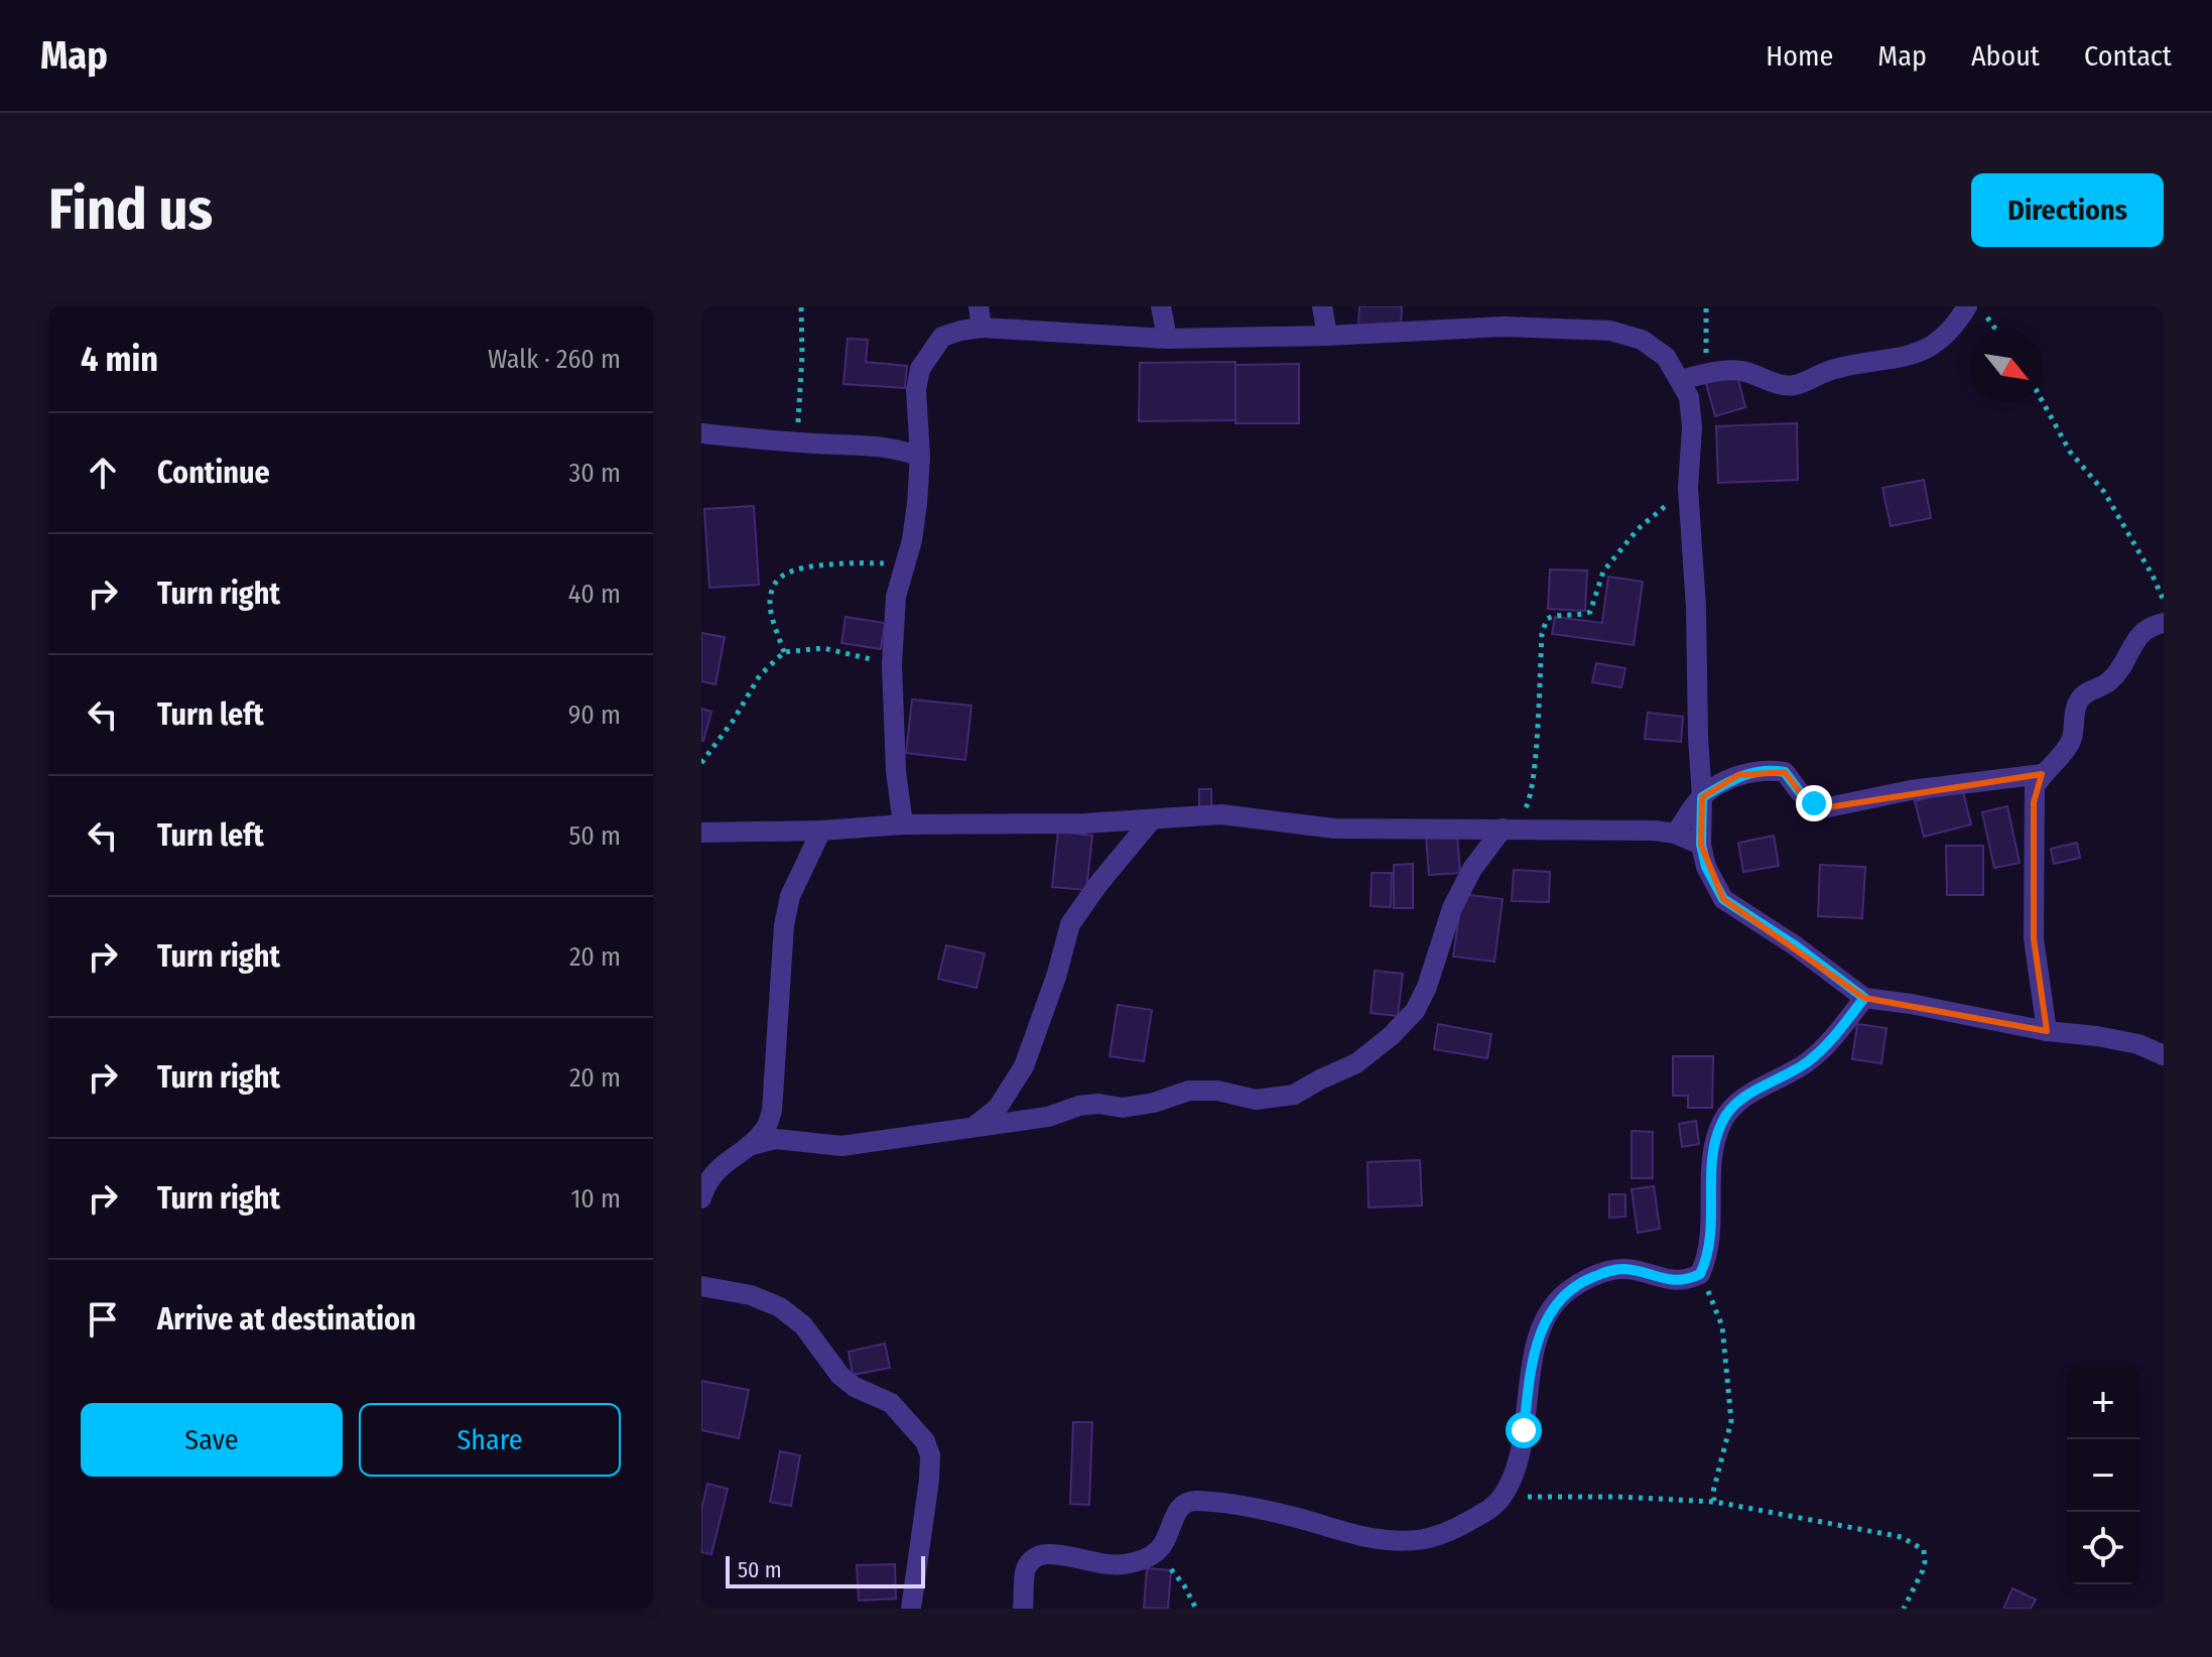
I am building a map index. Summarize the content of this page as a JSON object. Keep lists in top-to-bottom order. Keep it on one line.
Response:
{"scale_bar":"50 m","north":"bottom right","page":{"header":"Map","nav":["Home","Map","About","Contact"],"buttons":["Directions",["Save","Share"]],"title":"Find us","heading":["4 min","Walk · 260 m"],"list":[["Continue","30 m"],["Turn right","40 m"],["Turn left","90 m"],["Turn left","50 m"],["Turn right","20 m"],["Turn right","20 m"],["Turn right","10 m"],"Arrive at destination"],"map_buttons":["+","−"],"scale":"50 m"}}
